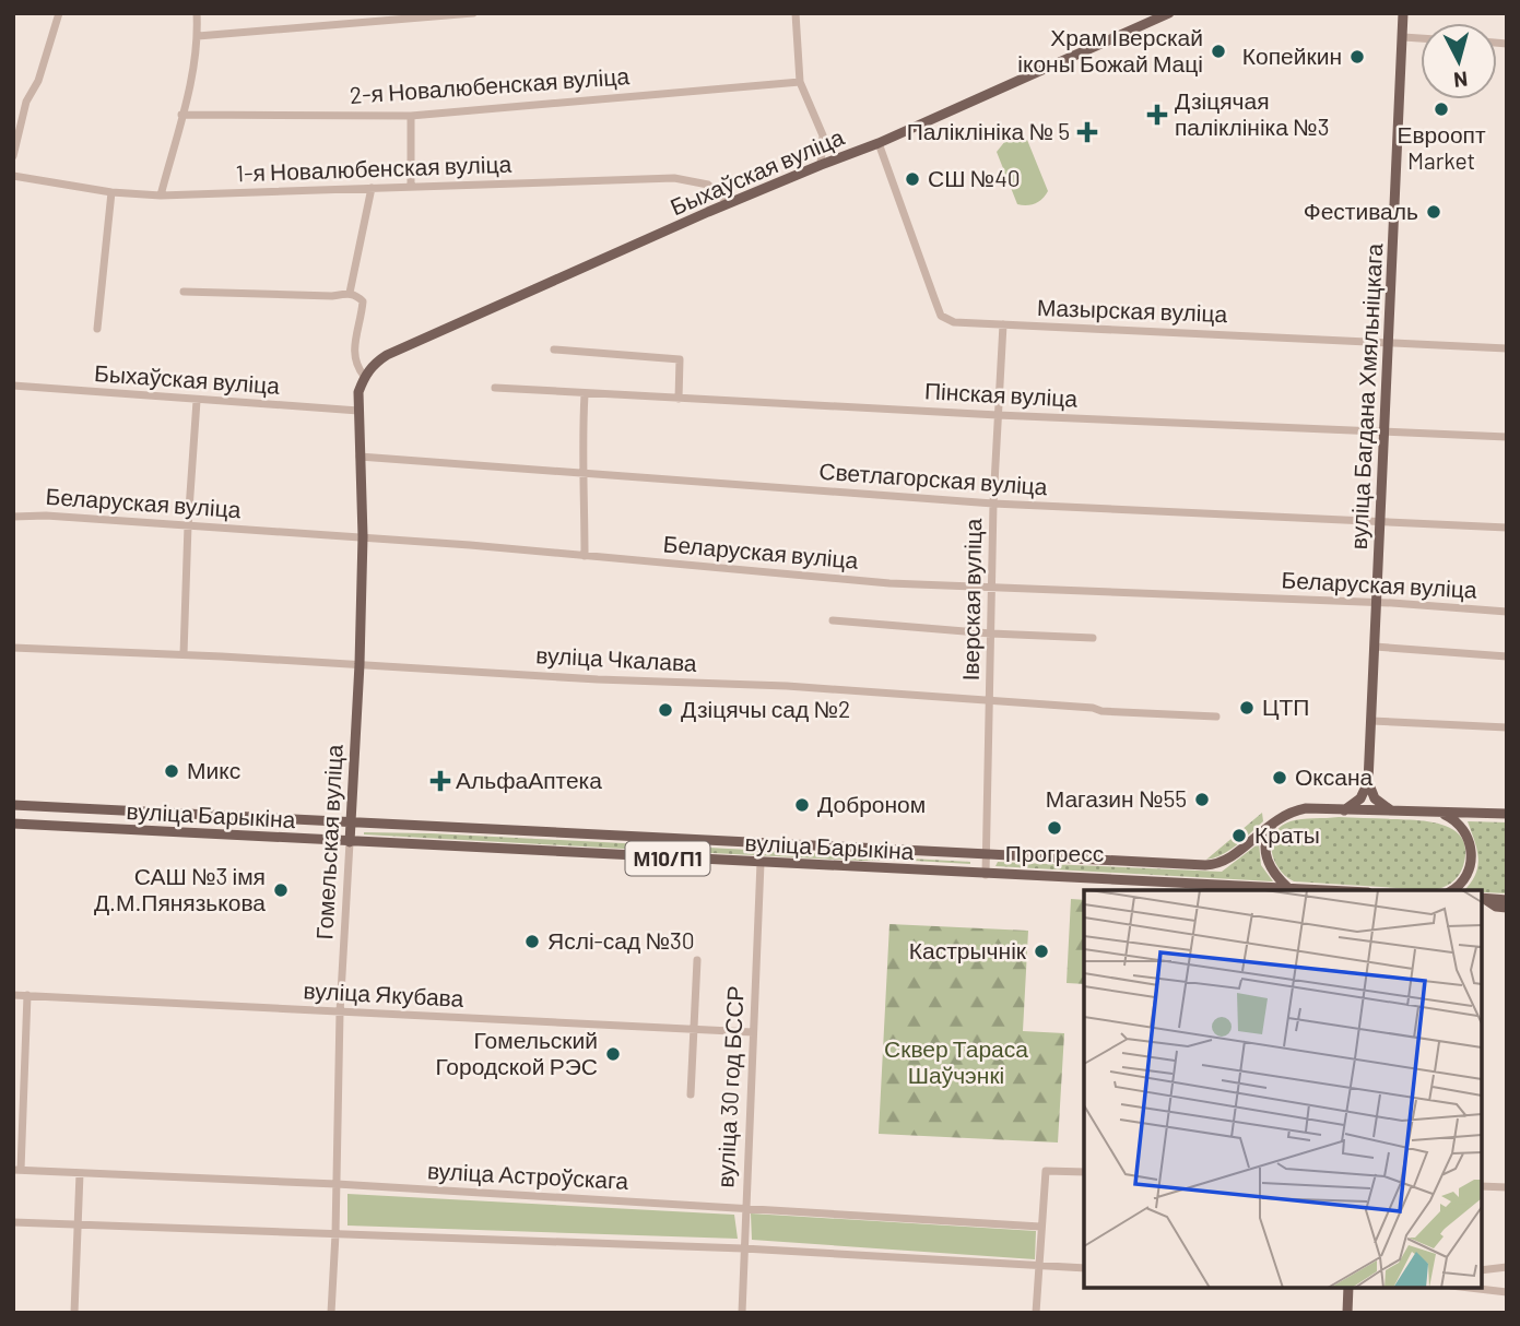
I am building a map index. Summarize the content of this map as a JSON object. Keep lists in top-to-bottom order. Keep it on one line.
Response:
{"streets":{"main road":["Быхаўская вуліца","вуліца Багдана Хмяльніцкага","вуліца Барыкіна","Гомельская вуліца","М10/П1"],"street":["2-я Новалюбенская вуліца","1-я Новалюбенская вуліца","Мазырская вуліца","Пінская вуліца","Светлагорская вуліца","Беларуская вуліца","Іверская вуліца","вуліца Чкалава","вуліца Якубава","вуліца 30 год БССР","вуліца Астроўскага"]},"crossings":[["1-я Новалюбенская вуліца","Быхаўская вуліца"],["Быхаўская вуліца","Мазырская вуліца"],["Быхаўская вуліца","Гомельская вуліца"],["Мазырская вуліца","вуліца Багдана Хмяльніцкага"],["Мазырская вуліца","Іверская вуліца"],["Пінская вуліца","вуліца Багдана Хмяльніцкага"],["Пінская вуліца","Іверская вуліца"],["вуліца Багдана Хмяльніцкага","Светлагорская вуліца"],["вуліца Багдана Хмяльніцкага","Беларуская вуліца"],["Светлагорская вуліца","Іверская вуліца"],["Светлагорская вуліца","Гомельская вуліца"],["Беларуская вуліца","Іверская вуліца"],["Беларуская вуліца","Гомельская вуліца"],["Іверская вуліца","вуліца Чкалава"],["Іверская вуліца","вуліца Барыкіна"],["вуліца Чкалава","Гомельская вуліца"],["вуліца Барыкіна","Гомельская вуліца"],["вуліца Барыкіна","М10/П1"],["вуліца Барыкіна","вуліца 30 год БССР"],["Гомельская вуліца","вуліца Якубава"],["Гомельская вуліца","вуліца Астроўскага"],["вуліца Якубава","вуліца 30 год БССР"],["вуліца 30 год БССР","вуліца Астроўскага"]],"parks":["Сквер Тараса Шаўчэнкі"],"places":{"other":["Храм Іверскай іконы Божай Маці","Копейкин","Евроопт Market","СШ №40","Фестиваль","ЦТП","Дзіцячы сад №2","Микс","Оксана","Магазин №55","Доброном","Прогресс","Краты","САШ №3 імя Д.М.Пянязькова","Яслі-сад №30","Кастрычнік","Гомельский Городской РЭС"],"health":["Дзіцячая паліклініка №3","Паліклініка № 5","АльфаАптека"]},"north":"bottom"}
